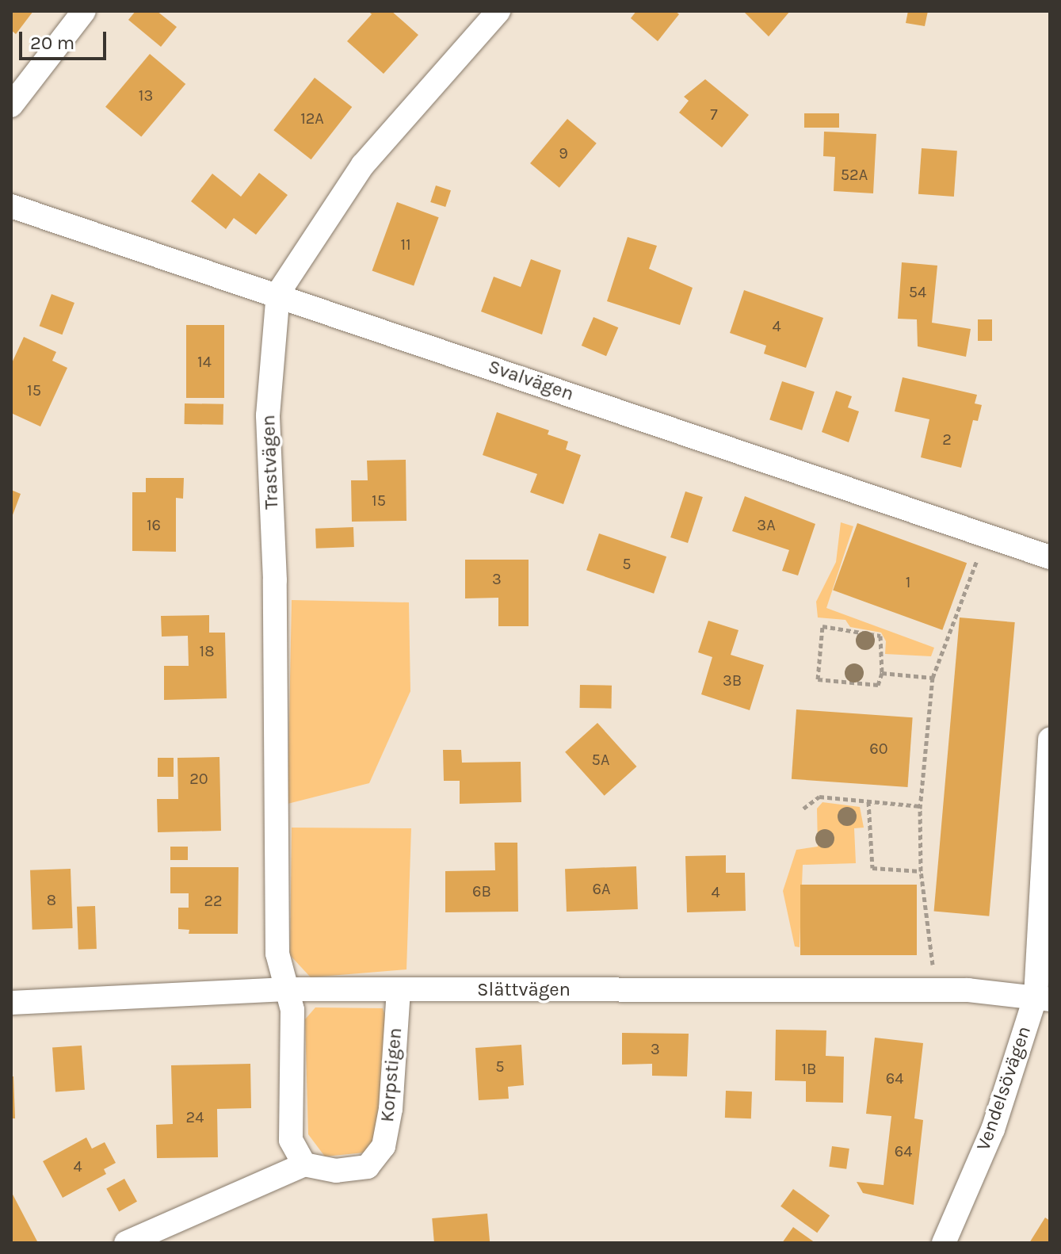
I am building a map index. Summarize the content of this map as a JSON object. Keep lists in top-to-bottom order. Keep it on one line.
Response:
{"streets":{"street":["Svalvägen","Trastvägen","Slättvägen","Korpstigen","Vendelsövägen"]},"crossings":[["Svalvägen","Trastvägen"],["Trastvägen","Slättvägen"],["Slättvägen","Korpstigen"],["Slättvägen","Vendelsövägen"]],"house_numbers":["13","7","12A","9","52A","11","54","4","14","15","2","15","16","3A","5","3","1","18","3B","60","5A","20","6A","6B","4","8","22","3","5","1B","64","24","64","4"],"scale_bar":"20 m"}
